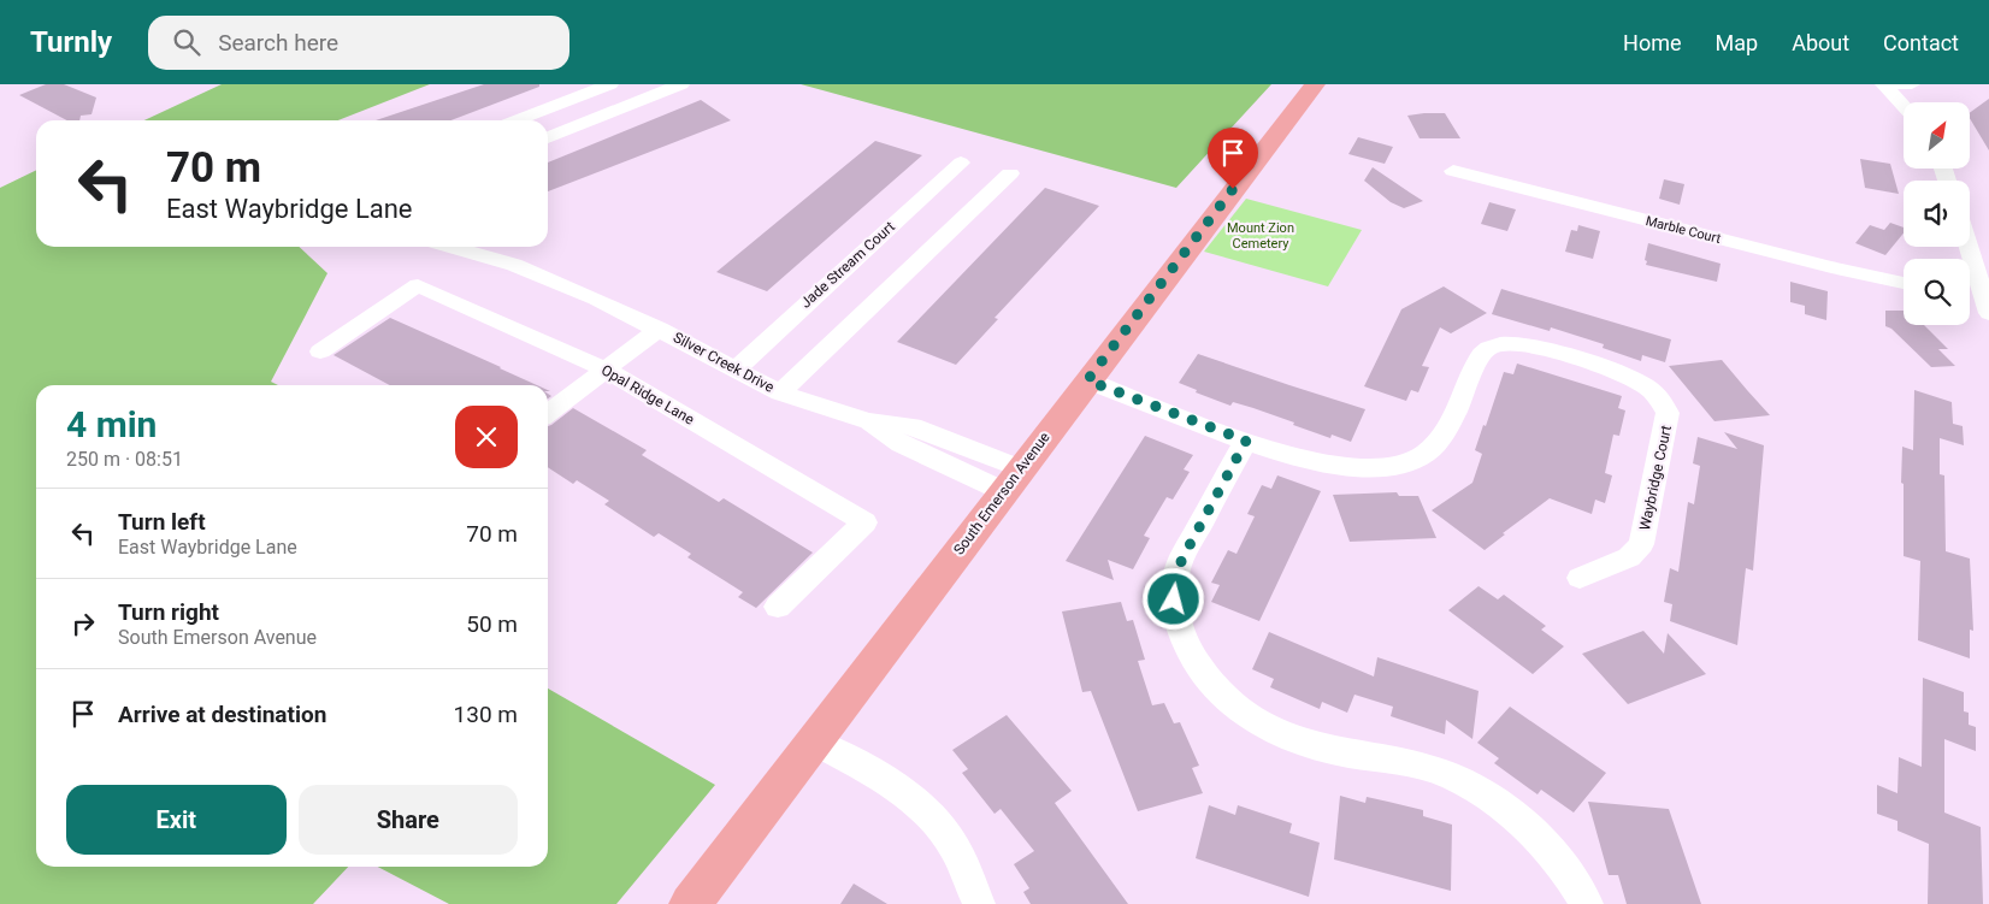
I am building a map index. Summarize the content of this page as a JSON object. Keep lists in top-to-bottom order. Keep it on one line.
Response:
{"streets":{"main road":["South Emerson Avenue"],"street":["Marble Court","Jade Stream Court","Silver Creek Drive","Opal Ridge Lane","Waybridge Court"]},"crossings":[["Jade Stream Court","Silver Creek Drive"],["Silver Creek Drive","South Emerson Avenue"]],"parks":["Mount Zion Cemetery"],"north":"top right","page":{"header":"Turnly","search":"Search here","nav":["Home","Map","About","Contact"],"turn":["70 m","East Waybridge Lane"],"heading":["4 min","250 m · 08:51"],"list":[{"name":"Turn left","note":"East Waybridge Lane","value":"70 m"},{"name":"Turn right","note":"South Emerson Avenue","value":"50 m"},{"name":"Arrive at destination","value":"130 m"}],"buttons":["Exit","Share"]}}
